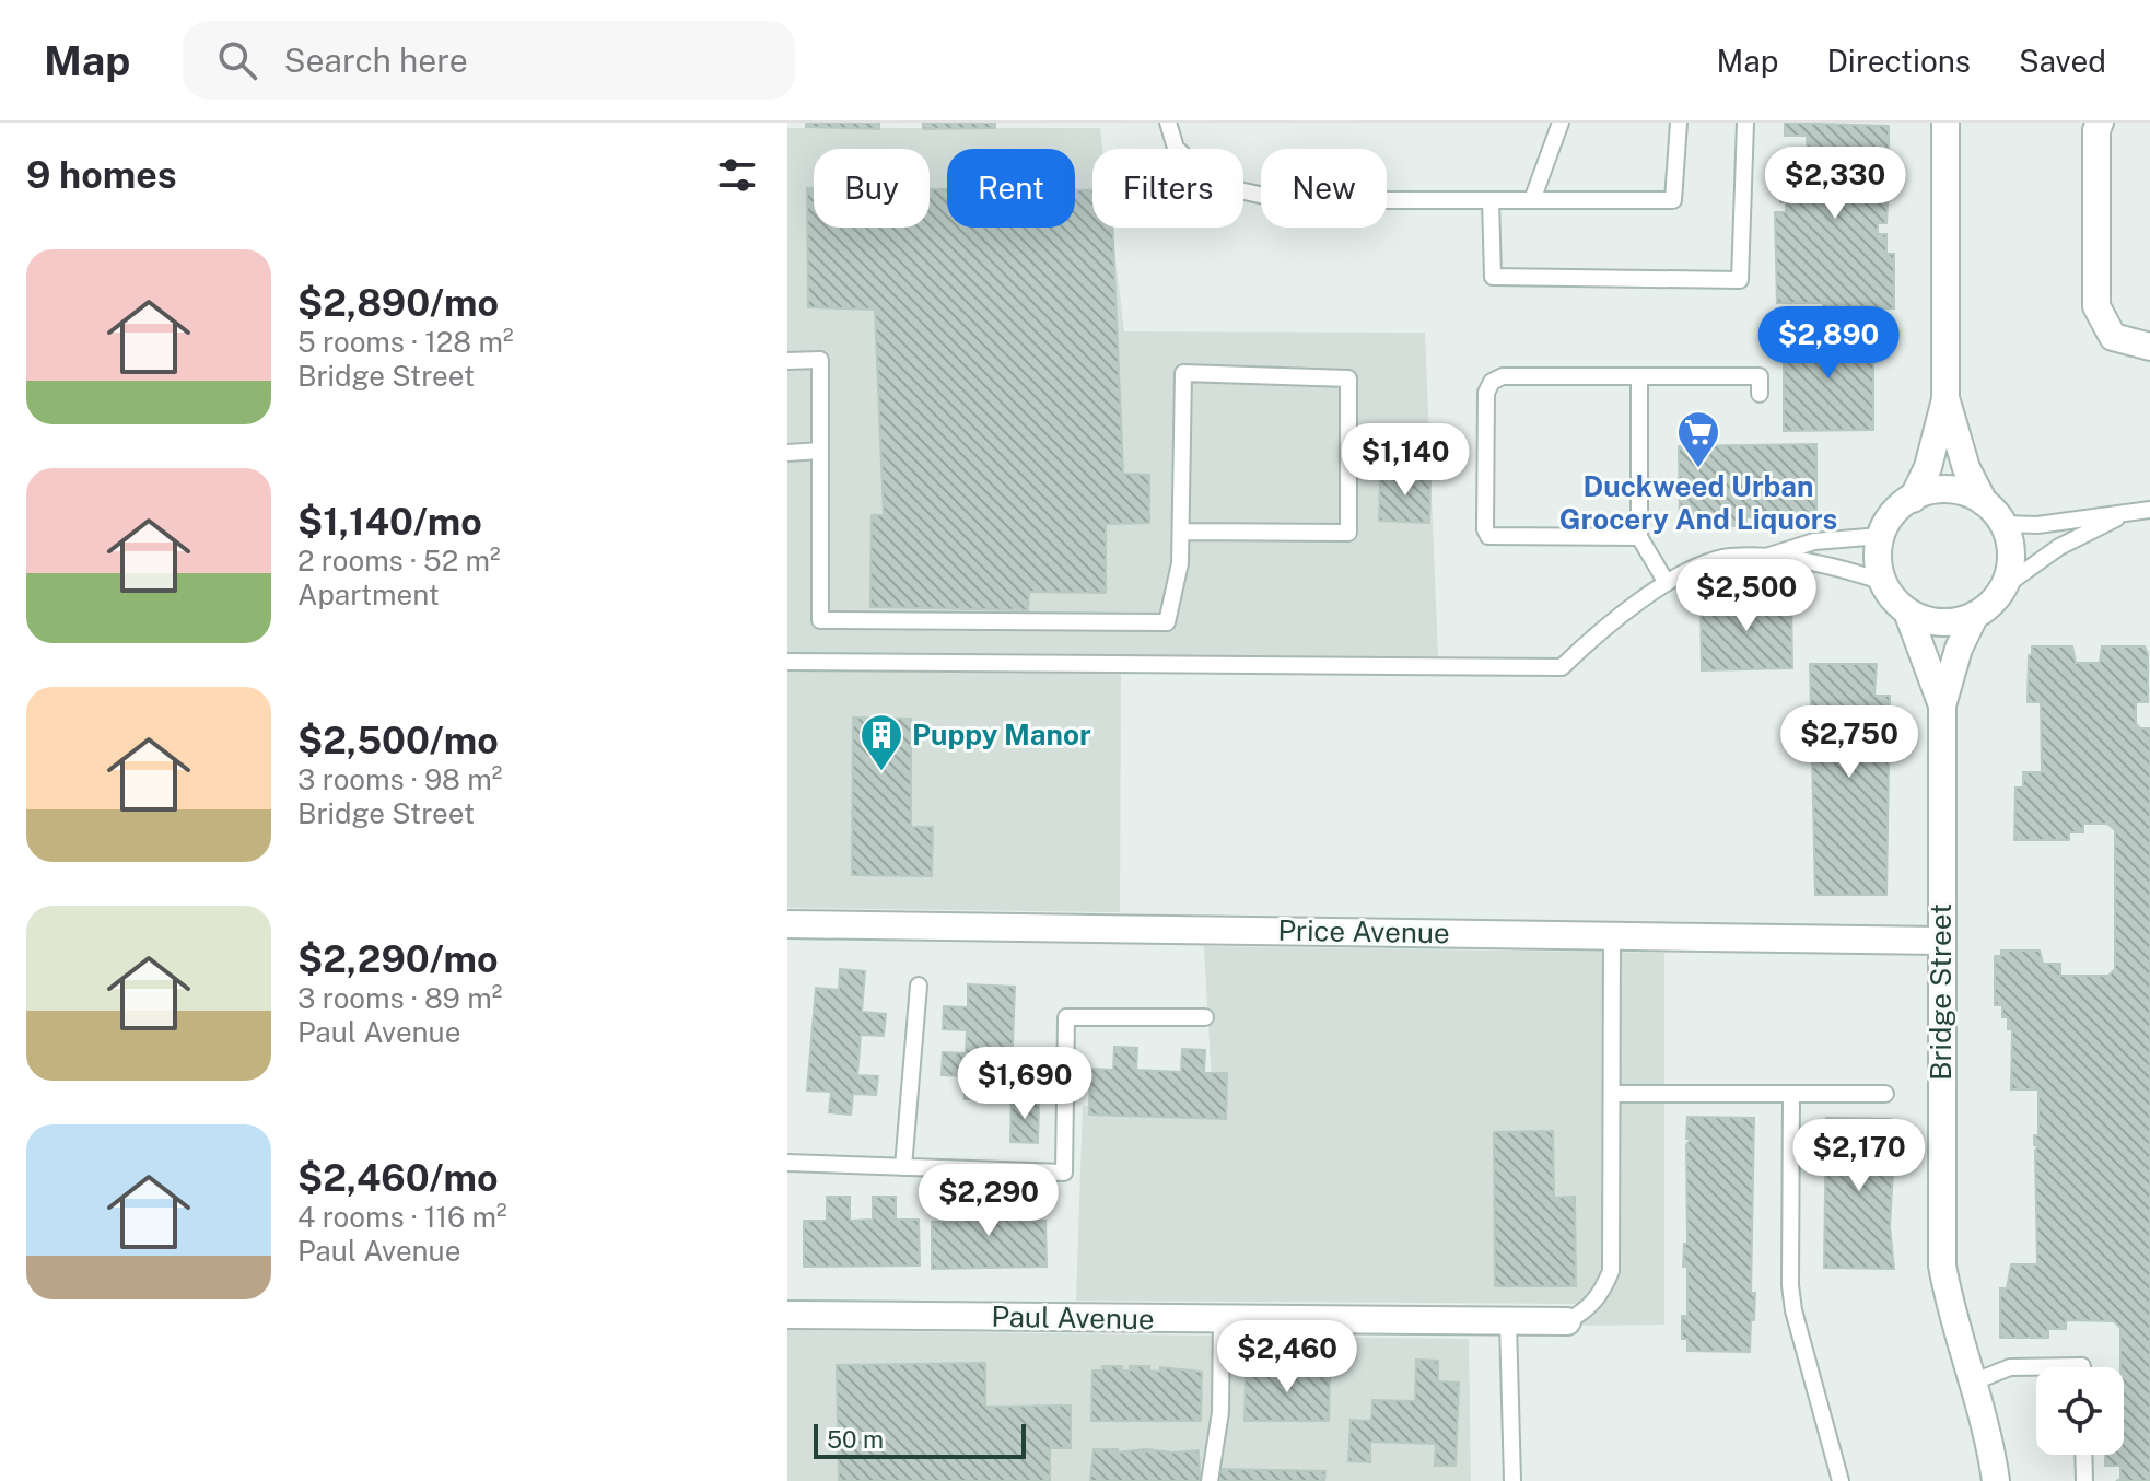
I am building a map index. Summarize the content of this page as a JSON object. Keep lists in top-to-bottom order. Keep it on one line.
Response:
{"streets":{"street":["Price Avenue","Bridge Street","Paul Avenue"]},"crossings":[["Price Avenue","Bridge Street"]],"places":{"supermarket":["Duckweed Urban Grocery And Liquors"],"building":["Puppy Manor"]},"scale_bar":"50 m","page":{"header":"Map","search":"Search here","nav":["Map","Directions","Saved"],"heading":"9 homes","price":["$2,330","$2,890","$1,140","$2,500","$2,750","$1,690","$2,170","$2,290","$2,460"],"chip":["Buy","Rent","Filters","New"],"list":[{"name":"$2,890/mo","note":"5 rooms · 128 m² · Bridge Street"},{"name":"$1,140/mo","note":"2 rooms · 52 m² · Apartment"},{"name":"$2,500/mo","note":"3 rooms · 98 m² · Bridge Street"},{"name":"$2,290/mo","note":"3 rooms · 89 m² · Paul Avenue"},{"name":"$2,460/mo","note":"4 rooms · 116 m² · Paul Avenue"}],"scale":"50 m"}}
